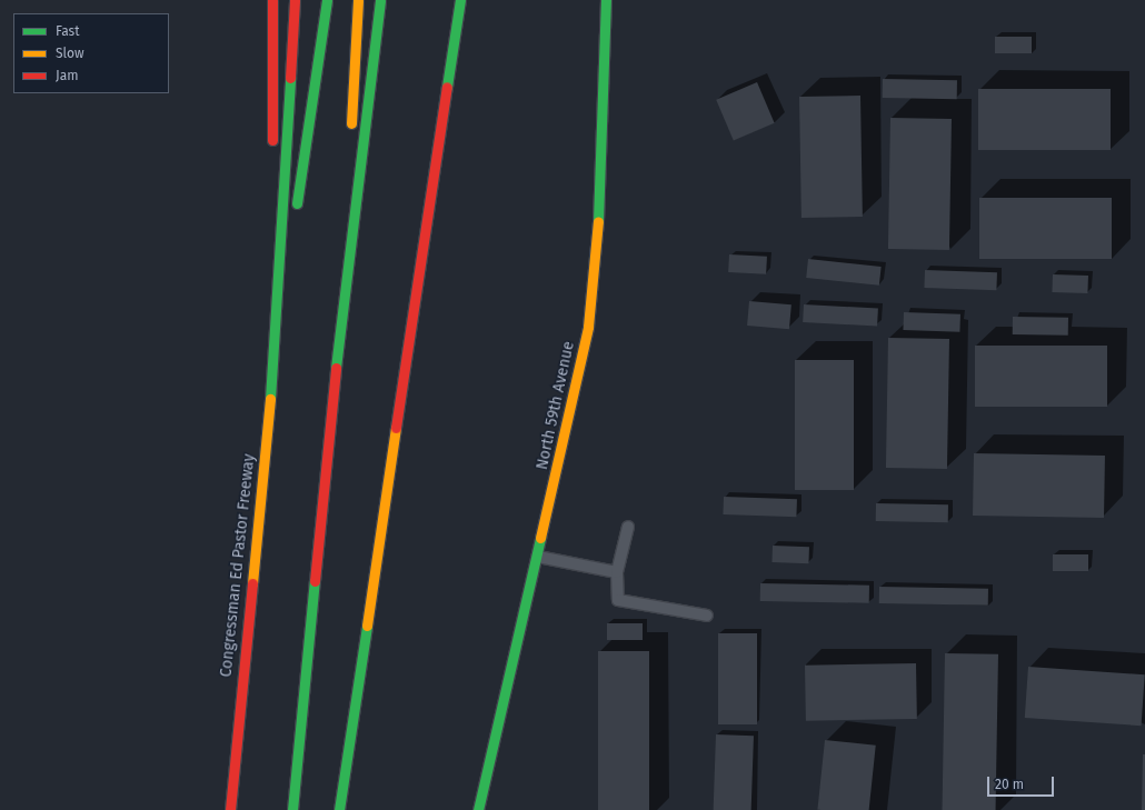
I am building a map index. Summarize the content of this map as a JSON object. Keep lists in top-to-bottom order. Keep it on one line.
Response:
{"streets":{"main road":["North 59th Avenue","Congressman Ed Pastor Freeway"]},"legend":["Fast","Slow","Jam"],"scale_bar":"20 m"}
